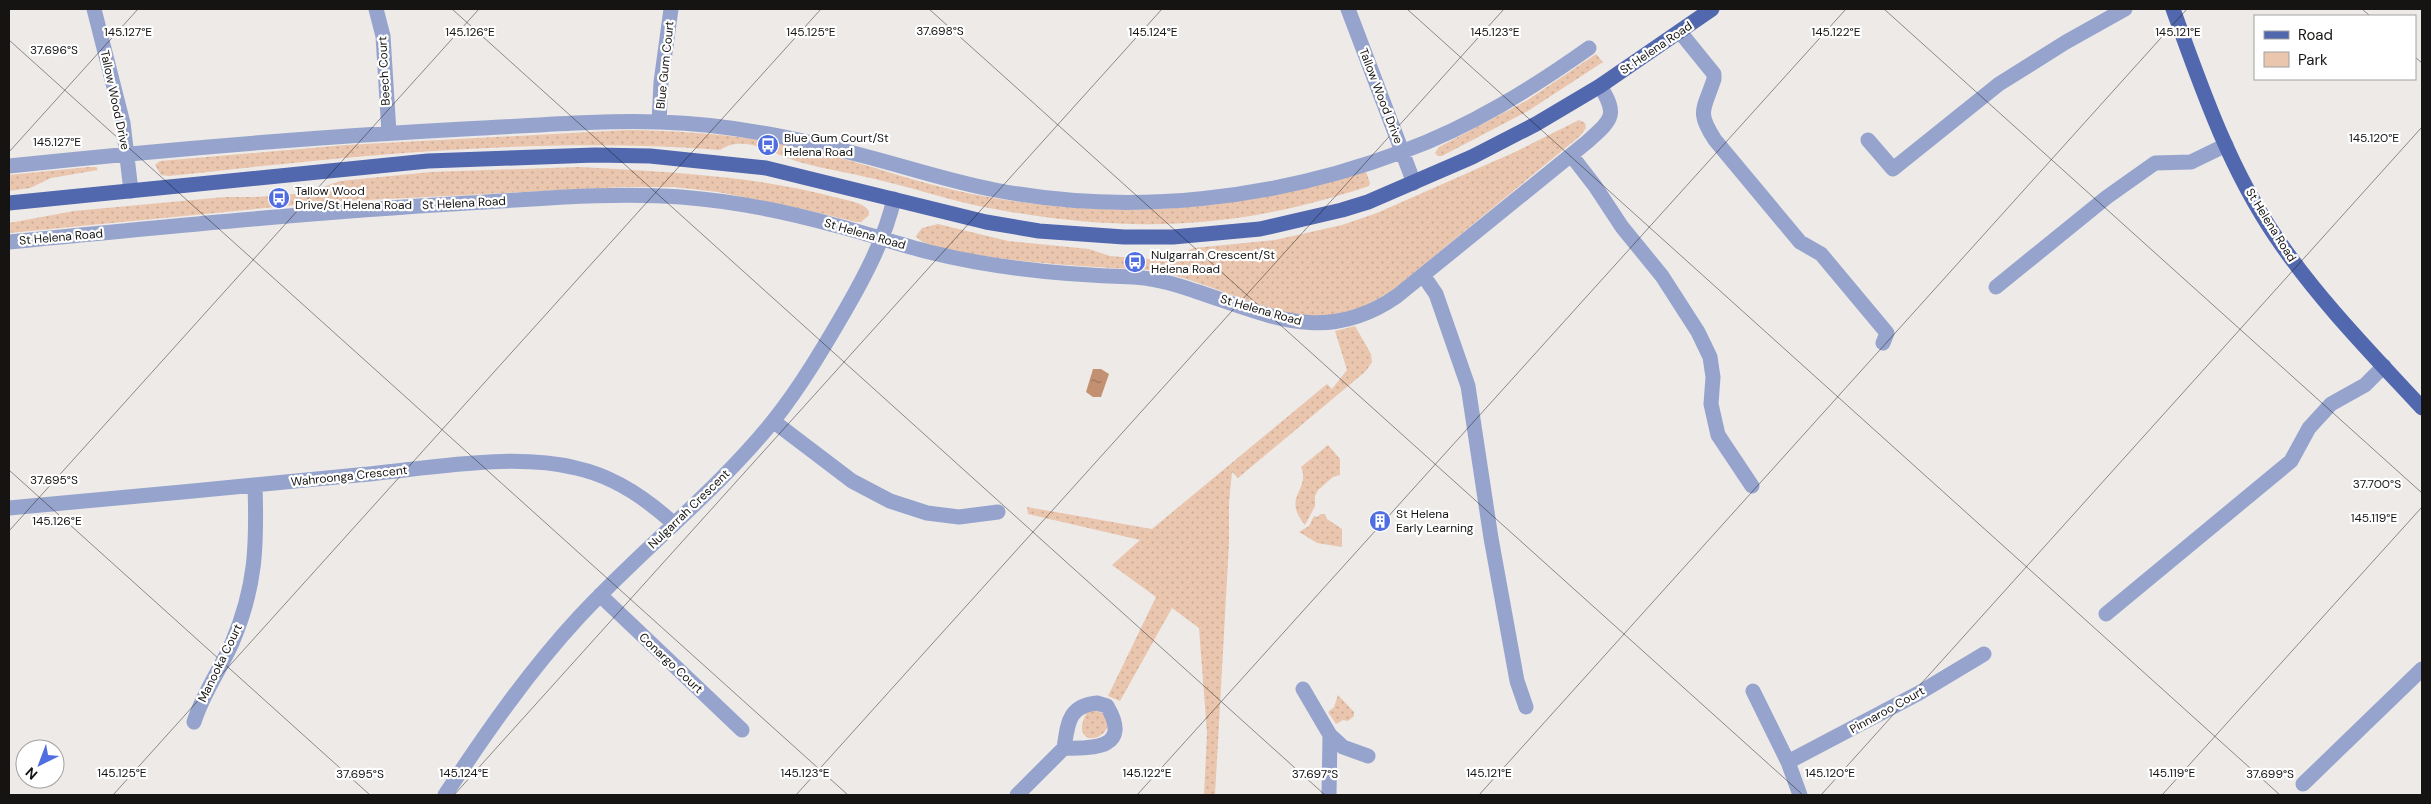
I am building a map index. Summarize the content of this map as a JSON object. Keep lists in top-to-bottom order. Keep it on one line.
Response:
{"streets":{"main road":["St Helena Road"],"street":["Blue Gum Court","Beech Court","Tallow Wood Drive","Wahroonga Crescent","Nulgarrah Crescent","Manooka Court","Conargo Court","Pinnaroo Court"]},"crossings":[["St Helena Road","Tallow Wood Drive"],["St Helena Road","Nulgarrah Crescent"],["Wahroonga Crescent","Nulgarrah Crescent"],["Wahroonga Crescent","Manooka Court"],["Nulgarrah Crescent","Conargo Court"]],"places":{"bus stop":["Blue Gum Court/St Helena Road","Tallow Wood Drive/St Helena Road","Nulgarrah Crescent/St Helena Road"],"building":["St Helena Early Learning"]},"legend":["Road","Park"],"north":"bottom left","coordinates":["37.698°S","145.127°E","145.126°E","145.125°E","145.124°E","145.123°E","145.122°E","145.121°E","37.696°S","145.120°E","37.695°S","37.700°S","145.119°E","37.697°S","37.699°S"]}
